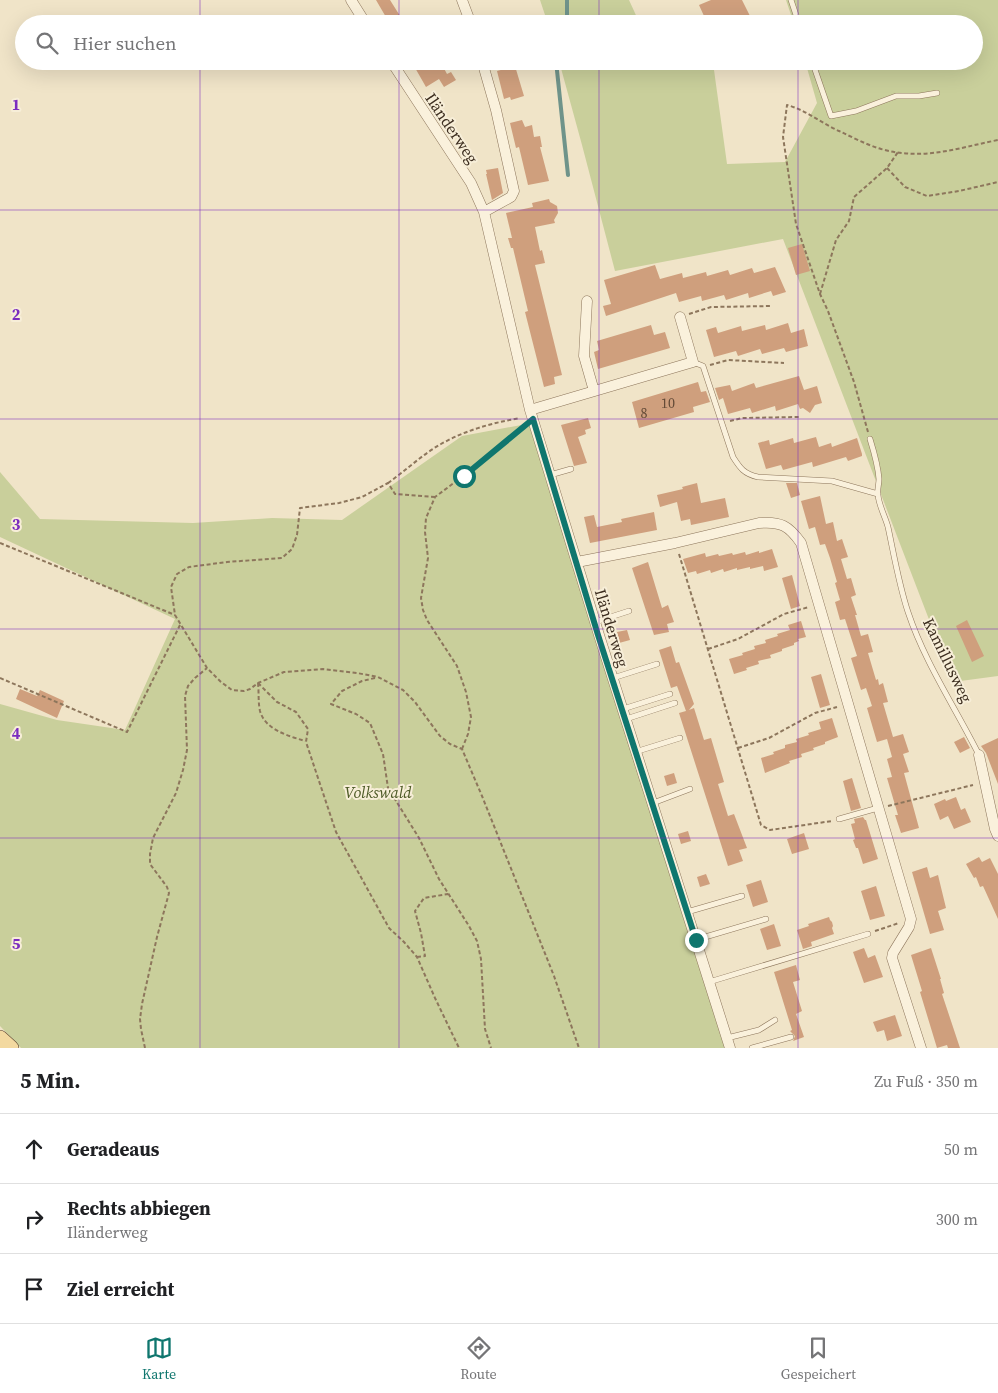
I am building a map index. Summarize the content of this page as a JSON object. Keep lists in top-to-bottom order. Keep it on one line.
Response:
{"streets":{"street":["Iländerweg","Kamillusweg"]},"parks":["Volkswald"],"house_numbers":["10","8"],"page":{"search":"Hier suchen","heading":["5 Min.","Zu Fuß · 350 m"],"list":[["Geradeaus","50 m"],["Rechts abbiegen","Iländerweg","300 m"],"Ziel erreicht"],"nav":["Karte","Route","Gespeichert"]},"grid":{"rows":["1","2","3","4","5"]}}
